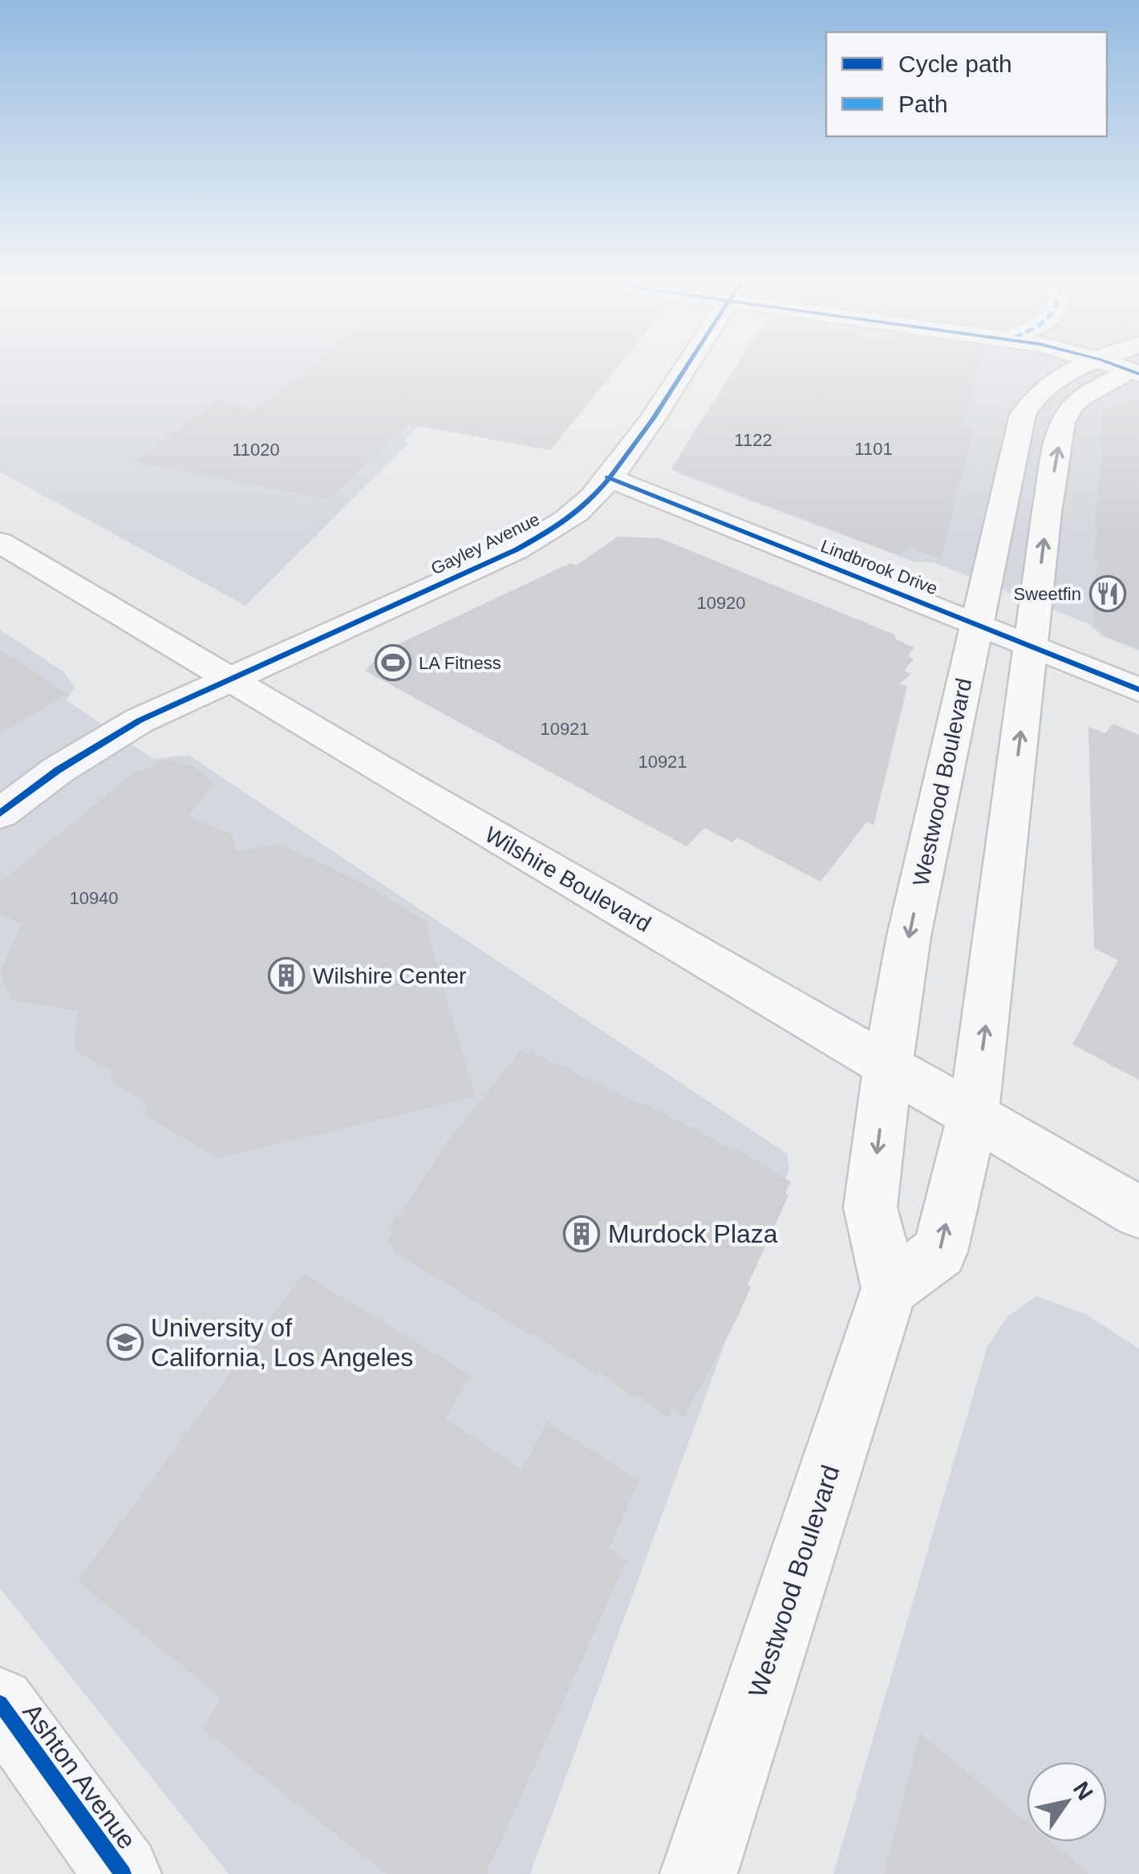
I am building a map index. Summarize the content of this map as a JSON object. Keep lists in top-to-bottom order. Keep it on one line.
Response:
{"streets":{"main road":["Westwood Boulevard","Wilshire Boulevard"],"street":["Gayley Avenue","Lindbrook Drive","Ashton Avenue"]},"crossings":[["Gayley Avenue","Lindbrook Drive"],["Gayley Avenue","Wilshire Boulevard"],["Lindbrook Drive","Westwood Boulevard"],["Westwood Boulevard","Wilshire Boulevard"]],"places":{"restaurant":["Sweetfin"],"sports":["LA Fitness"],"building":["Wilshire Center","Murdock Plaza"],"school or university":["University of California, Los Angeles"]},"house_numbers":["1122","1101","11020","10920","10921","10921","10940"],"legend":["Cycle path","Path"],"north":"top right"}
